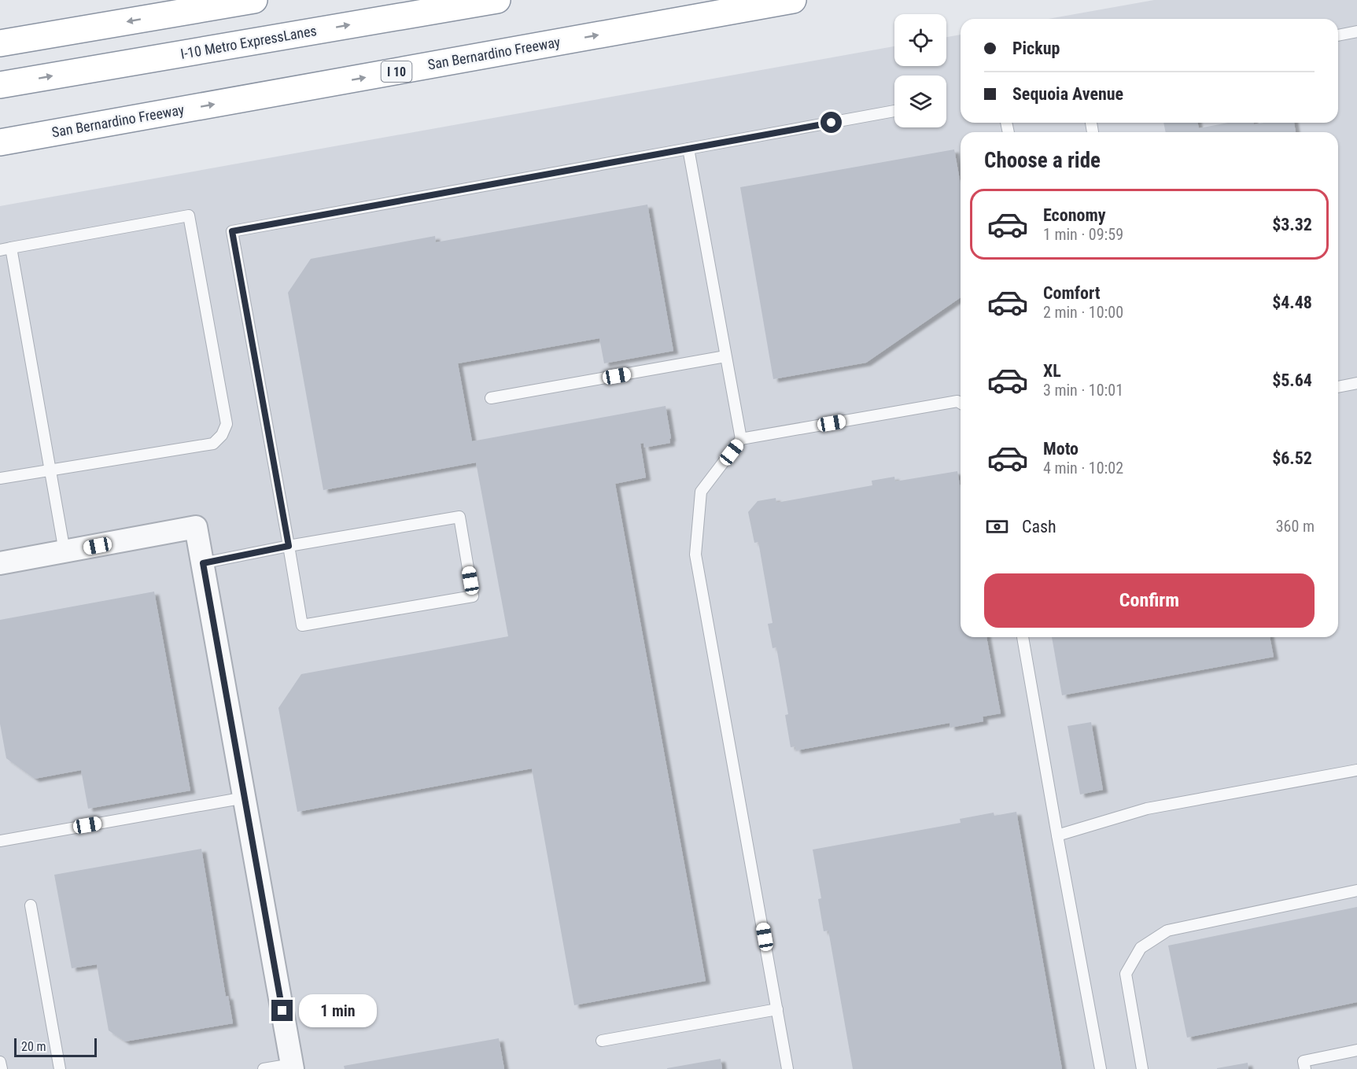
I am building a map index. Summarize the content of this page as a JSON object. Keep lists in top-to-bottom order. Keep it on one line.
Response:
{"streets":{"highway":["I-10 Metro ExpressLanes","San Bernardino Freeway","I 10"]},"scale_bar":"20 m","page":{"banner":["Pickup","Sequoia Avenue"],"heading":"Choose a ride","list":[{"name":"Economy","note":"1 min · 09:59","value":"$3.32"},{"name":"Comfort","note":"2 min · 10:00","value":"$4.48"},{"name":"XL","note":"3 min · 10:01","value":"$5.64"},{"name":"Moto","note":"4 min · 10:02","value":"$6.52"}],"pay":["Cash","360 m"],"buttons":"Confirm","bubble":"1 min","scale":"20 m"}}
